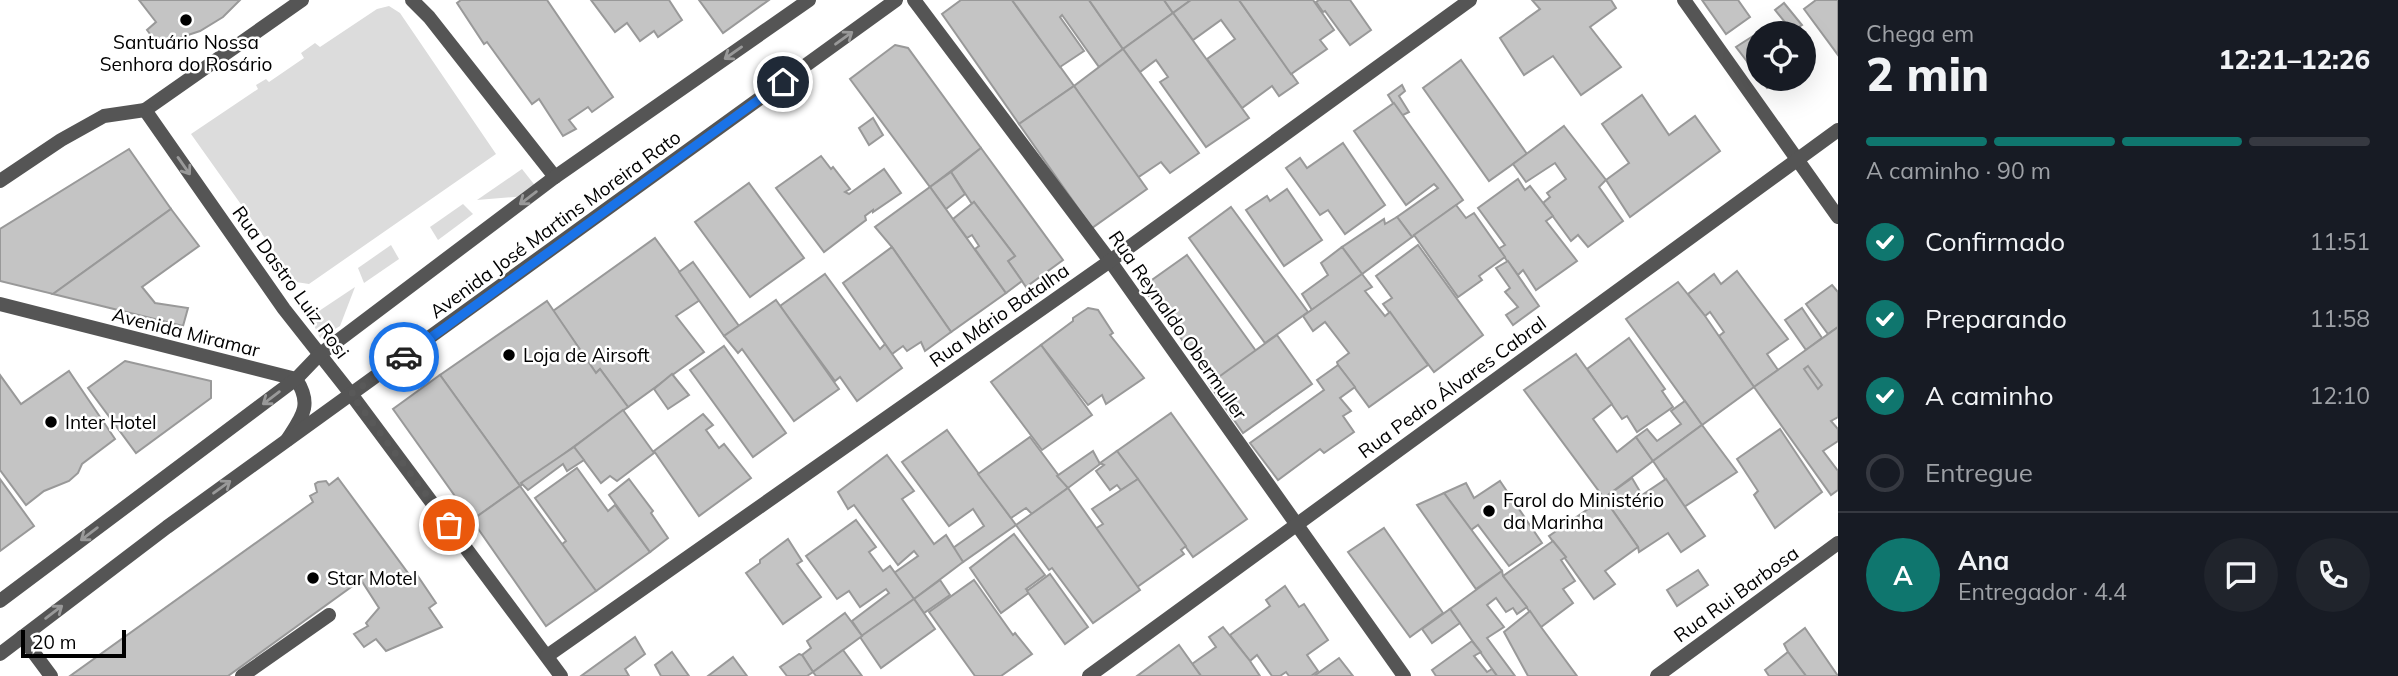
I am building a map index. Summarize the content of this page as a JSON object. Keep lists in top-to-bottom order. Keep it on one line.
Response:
{"streets":{"street":["Avenida José Martins Moreira Rato","Rua Dastro Luiz Rosi","Rua Mário Batalha","Rua Reynaldo Obermuller","Avenida Miramar","Rua Pedro Álvares Cabral","Rua Rui Barbosa"]},"crossings":[["Avenida José Martins Moreira Rato","Rua Dastro Luiz Rosi"],["Avenida José Martins Moreira Rato","Avenida Miramar"],["Rua Dastro Luiz Rosi","Rua Mário Batalha"],["Rua Mário Batalha","Rua Reynaldo Obermuller"],["Rua Reynaldo Obermuller","Rua Pedro Álvares Cabral"]],"one_way":["Rua Dastro Luiz Rosi"],"places":["Santuário Nossa Senhora do Rosário","Loja de Airsoft","Inter Hotel","Farol do Ministério da Marinha","Star Motel"],"scale_bar":"20 m","page":{"heading":["2 min","Chega em","12:21–12:26"],"panel":["Ana","Entregador · 4.4"],"bar":"A caminho · 90 m","list":[["Confirmado","11:51"],["Preparando","11:58"],["A caminho","12:10"],"Entregue"],"round":"A","scale":"20 m"}}
